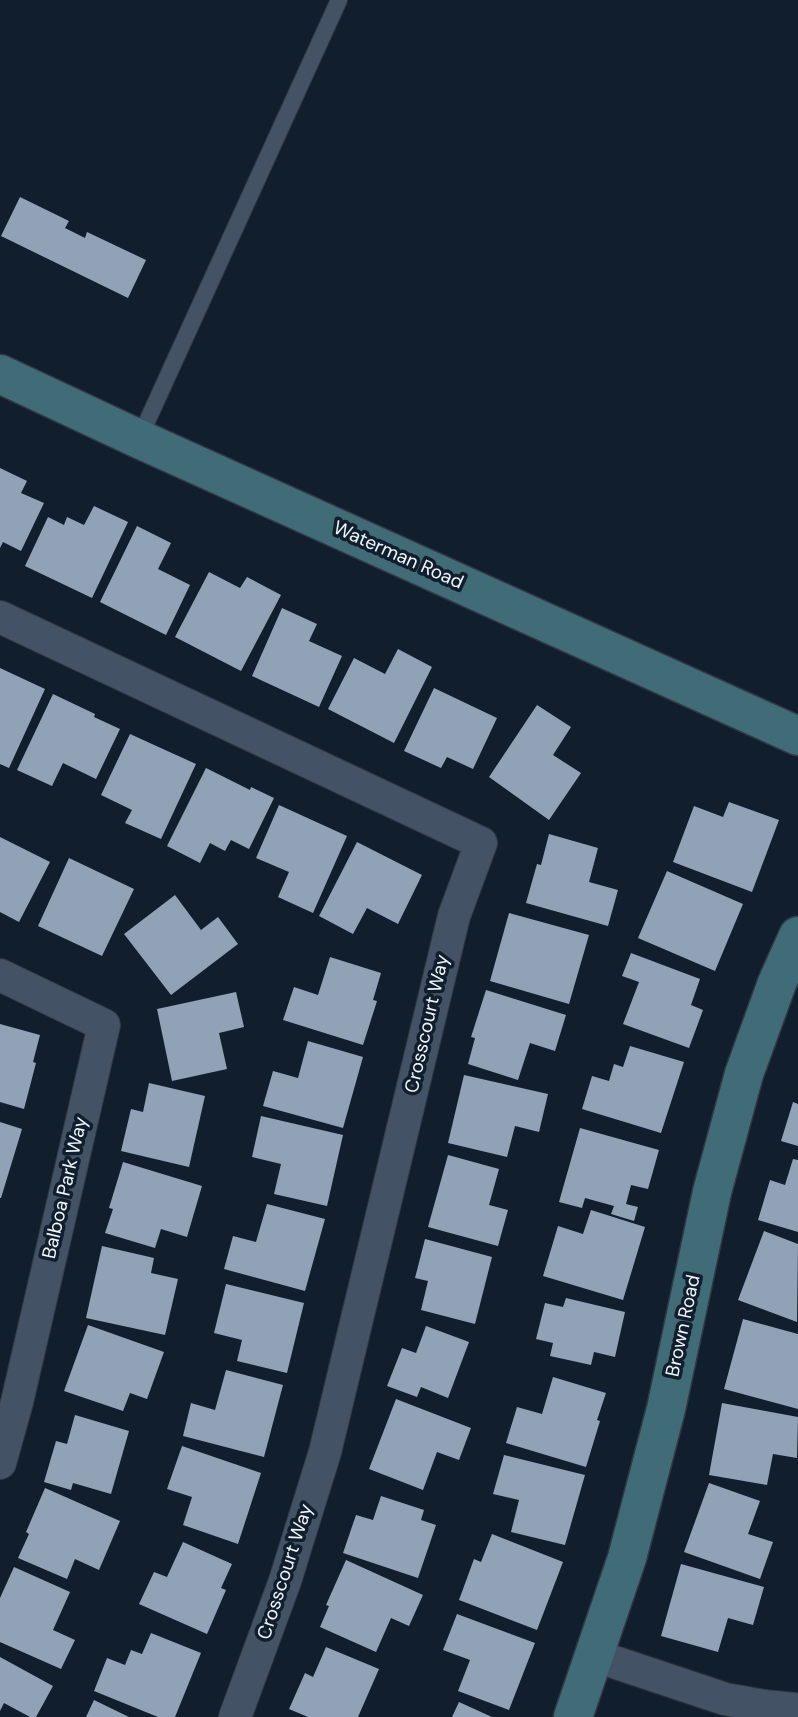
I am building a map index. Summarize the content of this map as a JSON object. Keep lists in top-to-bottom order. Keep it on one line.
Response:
{"streets":{"main road":["Waterman Road","Brown Road"],"street":["Crosscourt Way","Balboa Park Way"]}}
